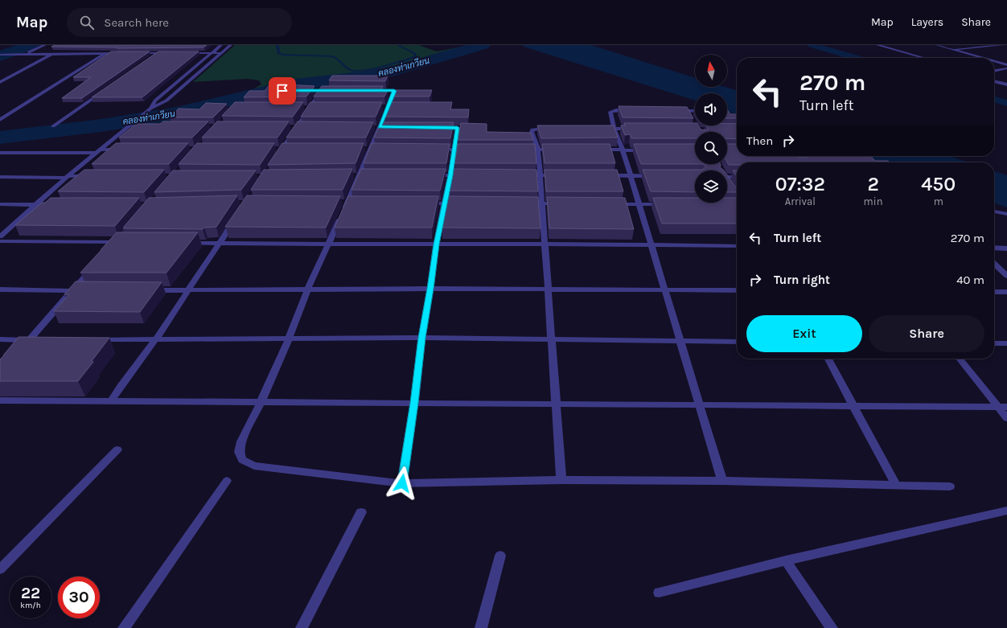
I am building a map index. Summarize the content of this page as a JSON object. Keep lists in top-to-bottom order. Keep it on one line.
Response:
{"water":["คลองท่าเกวียน"],"north":"top","page":{"header":"Map","search":"Search here","nav":["Map","Layers","Share"],"turn":["270 m","Turn left"],"then":"Then","eta":["07:32","Arrival","2","min","450","m"],"list":[{"name":"Turn left","value":"270 m"},{"name":"Turn right","value":"40 m"}],"buttons":["Exit","Share"],"speed":"22 km/h","limit":"30"}}
